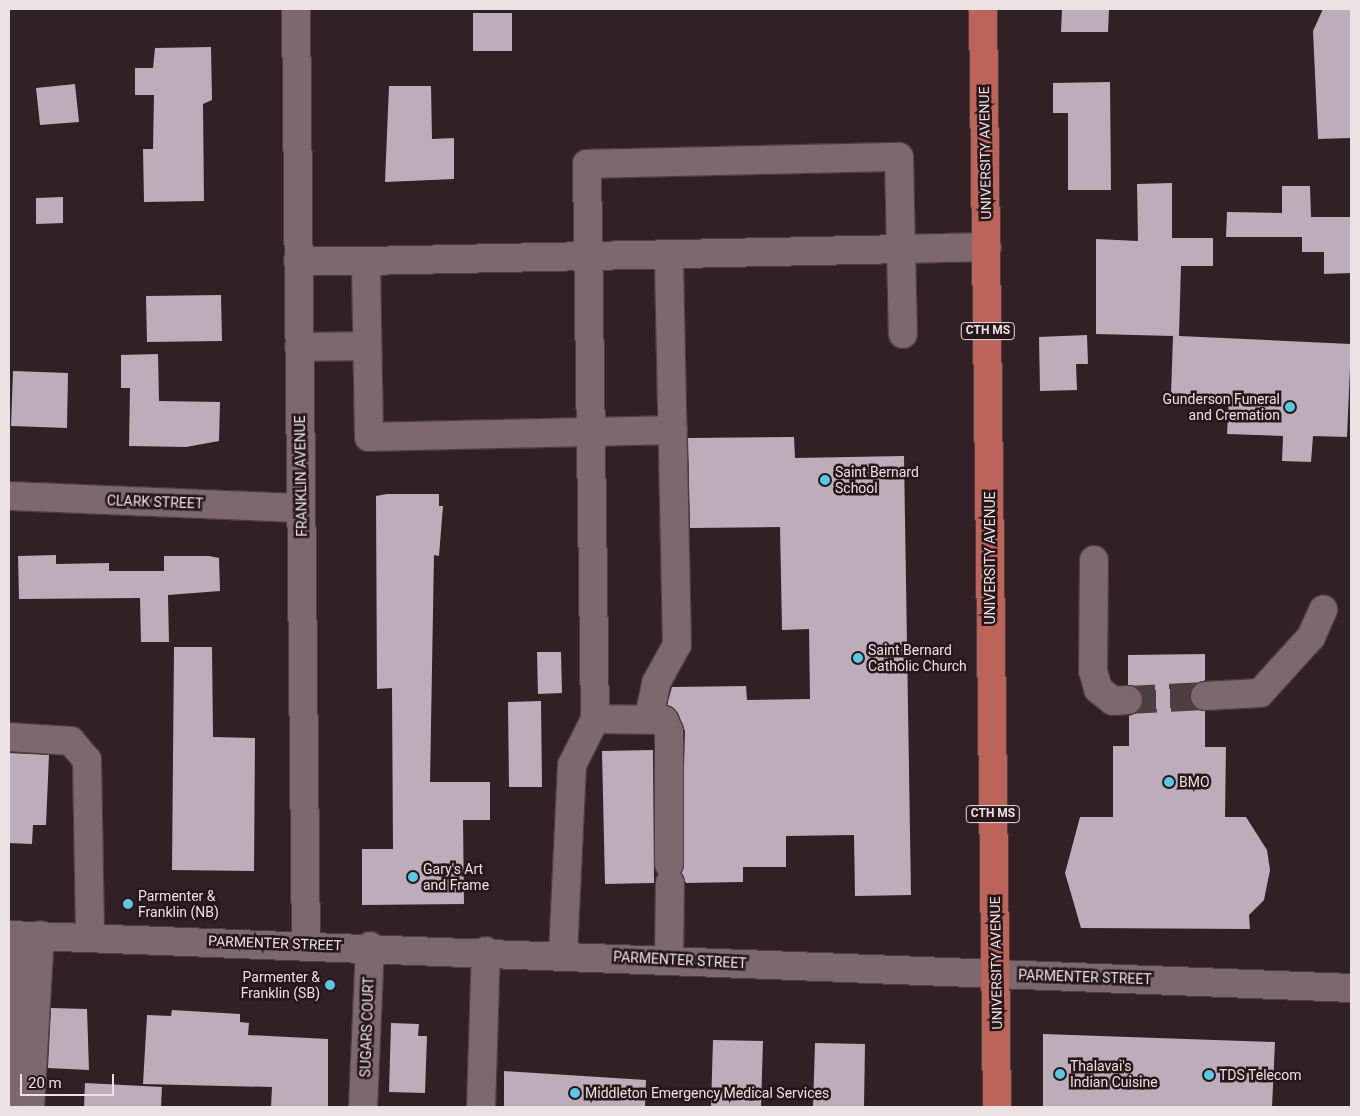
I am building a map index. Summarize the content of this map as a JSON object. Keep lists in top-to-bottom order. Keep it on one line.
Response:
{"streets":{"main road":["UNIVERSITY AVENUE","CTH MS"],"street":["FRANKLIN AVENUE","CLARK STREET","PARMENTER STREET","SUGARS COURT"]},"crossings":[["UNIVERSITY AVENUE","PARMENTER STREET"],["FRANKLIN AVENUE","CLARK STREET"],["FRANKLIN AVENUE","PARMENTER STREET"],["PARMENTER STREET","SUGARS COURT"]],"places":["Gunderson Funeral and Cremation","Saint Bernard School","Saint Bernard Catholic Church","BMO","Gary's Art and Frame","Parmenter & Franklin (NB)","Parmenter & Franklin (SB)","Thalavai's Indian Cuisine","TDS Telecom","Middleton Emergency Medical Services"],"scale_bar":"20 m"}
